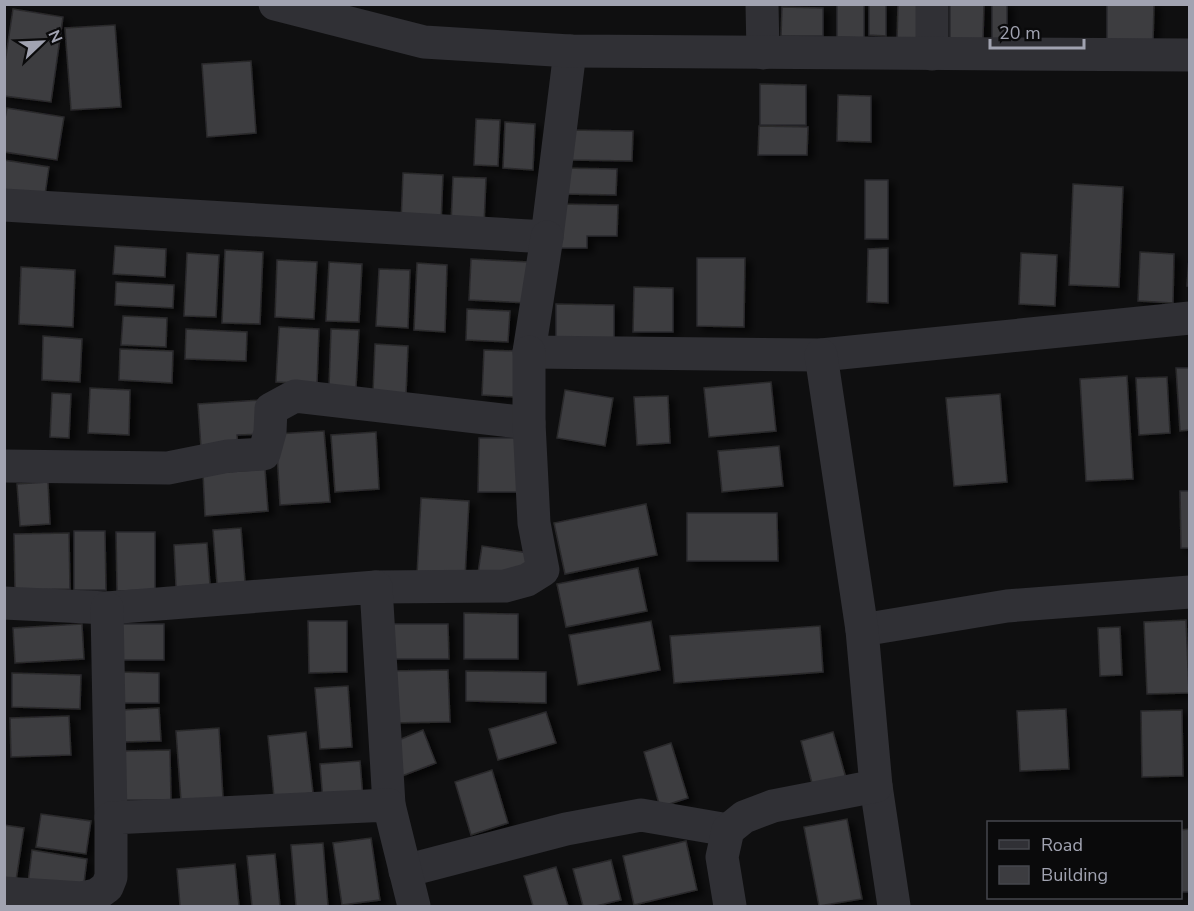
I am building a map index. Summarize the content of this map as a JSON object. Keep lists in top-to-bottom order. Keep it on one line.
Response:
{"legend":["Road","Building"],"scale_bar":"20 m","north":"top right"}
